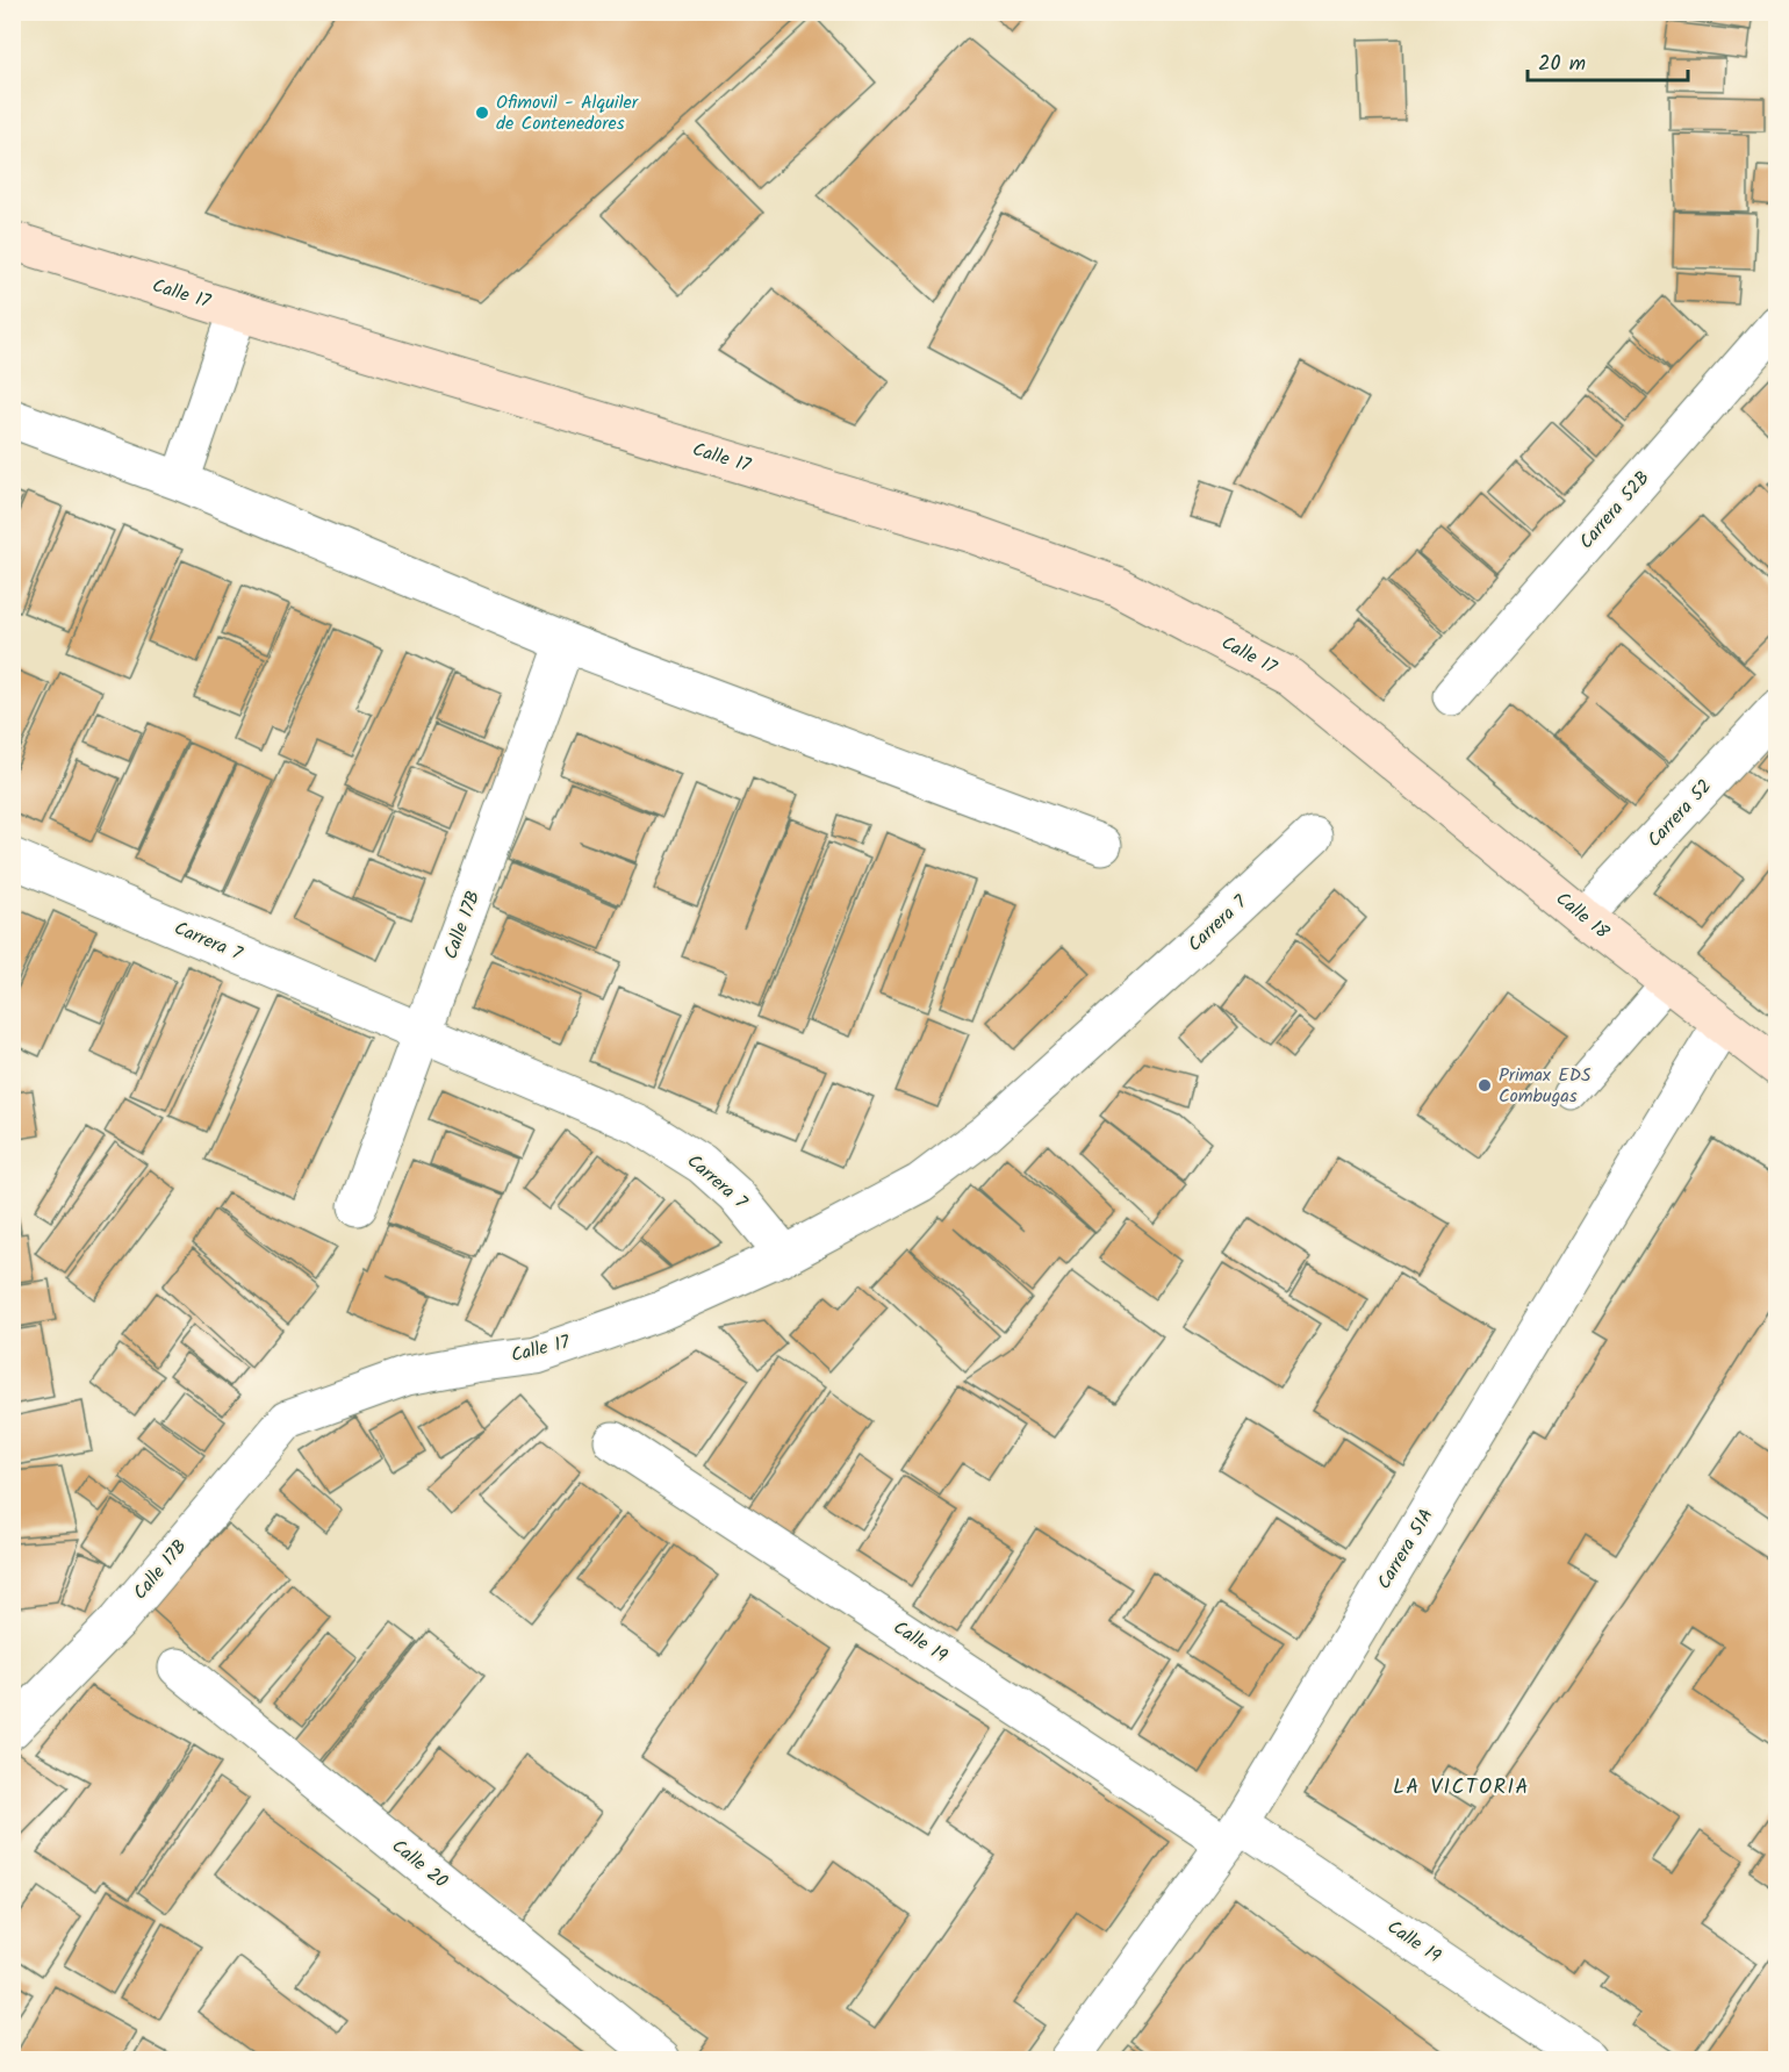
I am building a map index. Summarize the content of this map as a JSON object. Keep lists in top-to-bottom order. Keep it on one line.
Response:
{"streets":{"main road":["Calle 17","Calle 18"],"street":["Carrera 52B","Carrera 52","Carrera 7","Calle 17B","Carrera 51A","Calle 19","Calle 20"]},"crossings":[["Calle 17","Calle 18"],["Calle 17","Carrera 7"],["Calle 17","Calle 17B"],["Carrera 52","Calle 18"],["Calle 18","Carrera 51A"],["Carrera 7","Calle 17B"],["Carrera 51A","Calle 19"]],"districts":["LA VICTORIA"],"places":["Ofimovil - Alquiler de Contenedores","Primax EDS Combugas"],"scale_bar":"20 m"}
